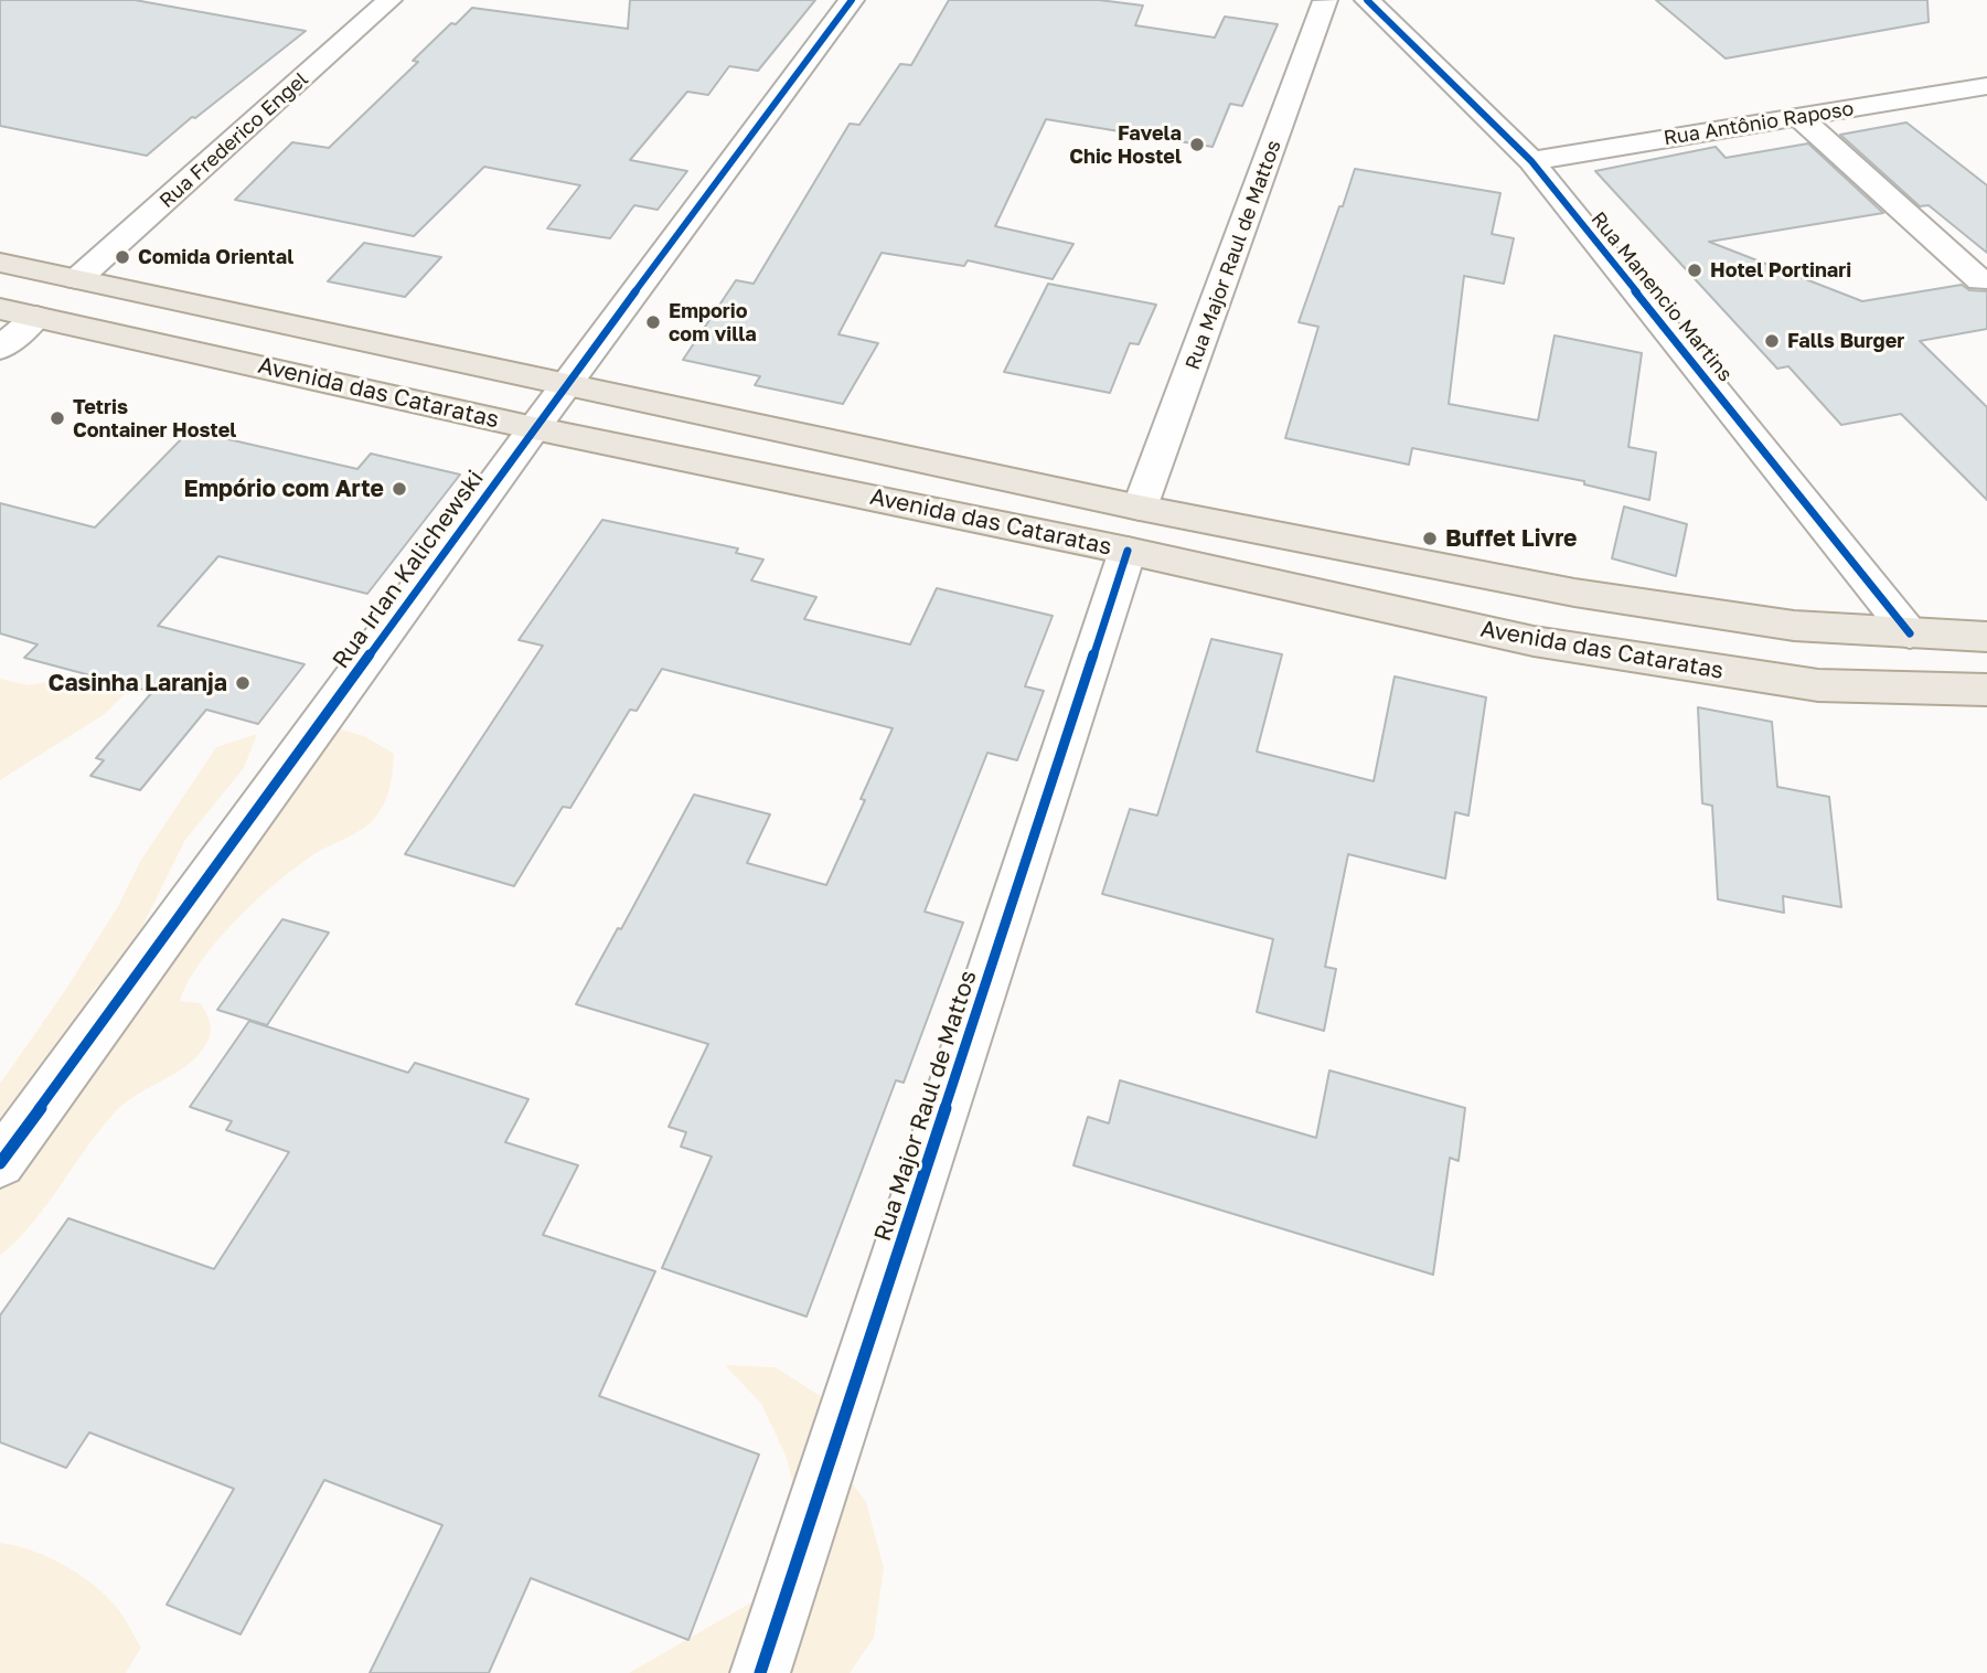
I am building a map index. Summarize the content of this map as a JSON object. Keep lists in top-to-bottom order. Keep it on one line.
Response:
{"streets":{"main road":["Avenida das Cataratas"],"street":["Rua Antônio Raposo","Rua Frederico Engel","Rua Major Raul de Mattos","Rua Manencio Martins","Rua Irlan Kalichewski"]},"crossings":[["Rua Antônio Raposo","Rua Manencio Martins"],["Rua Frederico Engel","Avenida das Cataratas"],["Rua Major Raul de Mattos","Avenida das Cataratas"],["Rua Manencio Martins","Avenida das Cataratas"],["Avenida das Cataratas","Rua Irlan Kalichewski"]],"places":["Favela Chic Hostel","Comida Oriental","Hotel Portinari","Emporio com villa","Falls Burger","Tetris Container Hostel","Empório com Arte","Buffet Livre","Casinha Laranja"]}
